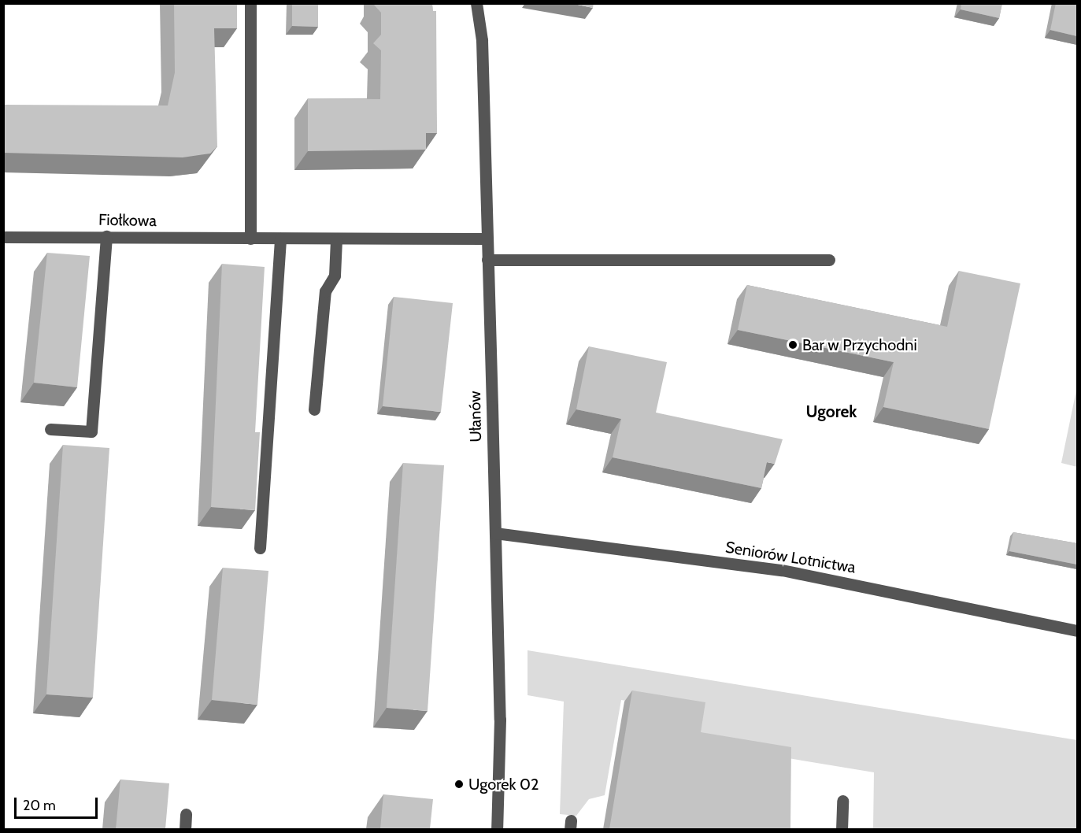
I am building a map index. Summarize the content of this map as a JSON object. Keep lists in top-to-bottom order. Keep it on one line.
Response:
{"streets":{"street":["Fiołkowa","Ułanów","Seniorów Lotnictwa"]},"crossings":[["Fiołkowa","Ułanów"],["Ułanów","Seniorów Lotnictwa"]],"districts":["Ugorek"],"places":["Bar w Przychodni","Ugorek 02"],"scale_bar":"20 m"}
